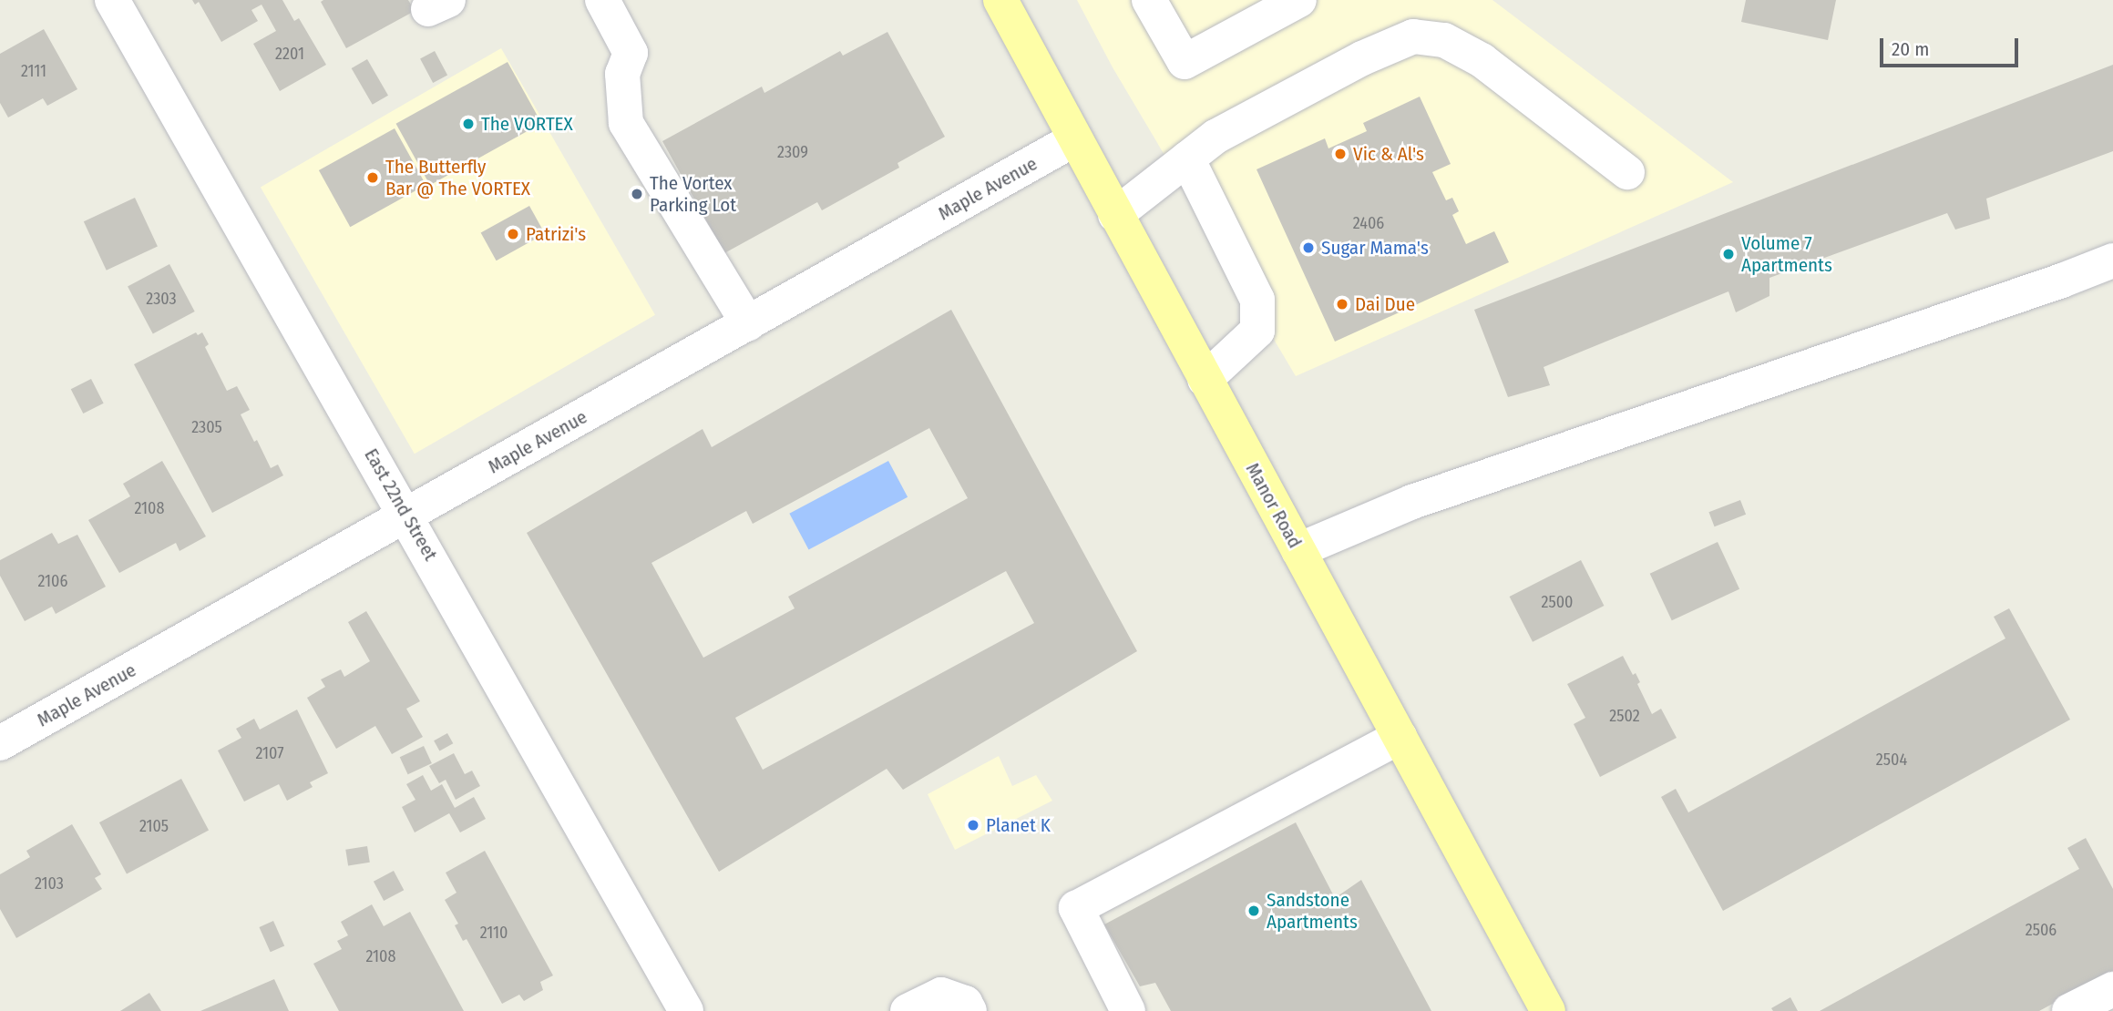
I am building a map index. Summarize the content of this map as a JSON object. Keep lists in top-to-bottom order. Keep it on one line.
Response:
{"streets":{"main road":["Manor Road"],"street":["Maple Avenue","East 22nd Street"]},"crossings":[["Maple Avenue","East 22nd Street"],["Maple Avenue","Manor Road"]],"places":["The VORTEX","Vic & Al's","The Butterfly Bar @ The VORTEX","The Vortex Parking Lot","Patrizi's","Sugar Mama's","Volume 7 Apartments","Dai Due","Planet K","Sandstone Apartments"],"house_numbers":["2201","2111","2309","2406","2303","2305","2108","2106","2500","2502","2107","2504","2105","2103","2506","2110","2108"],"scale_bar":"20 m"}
